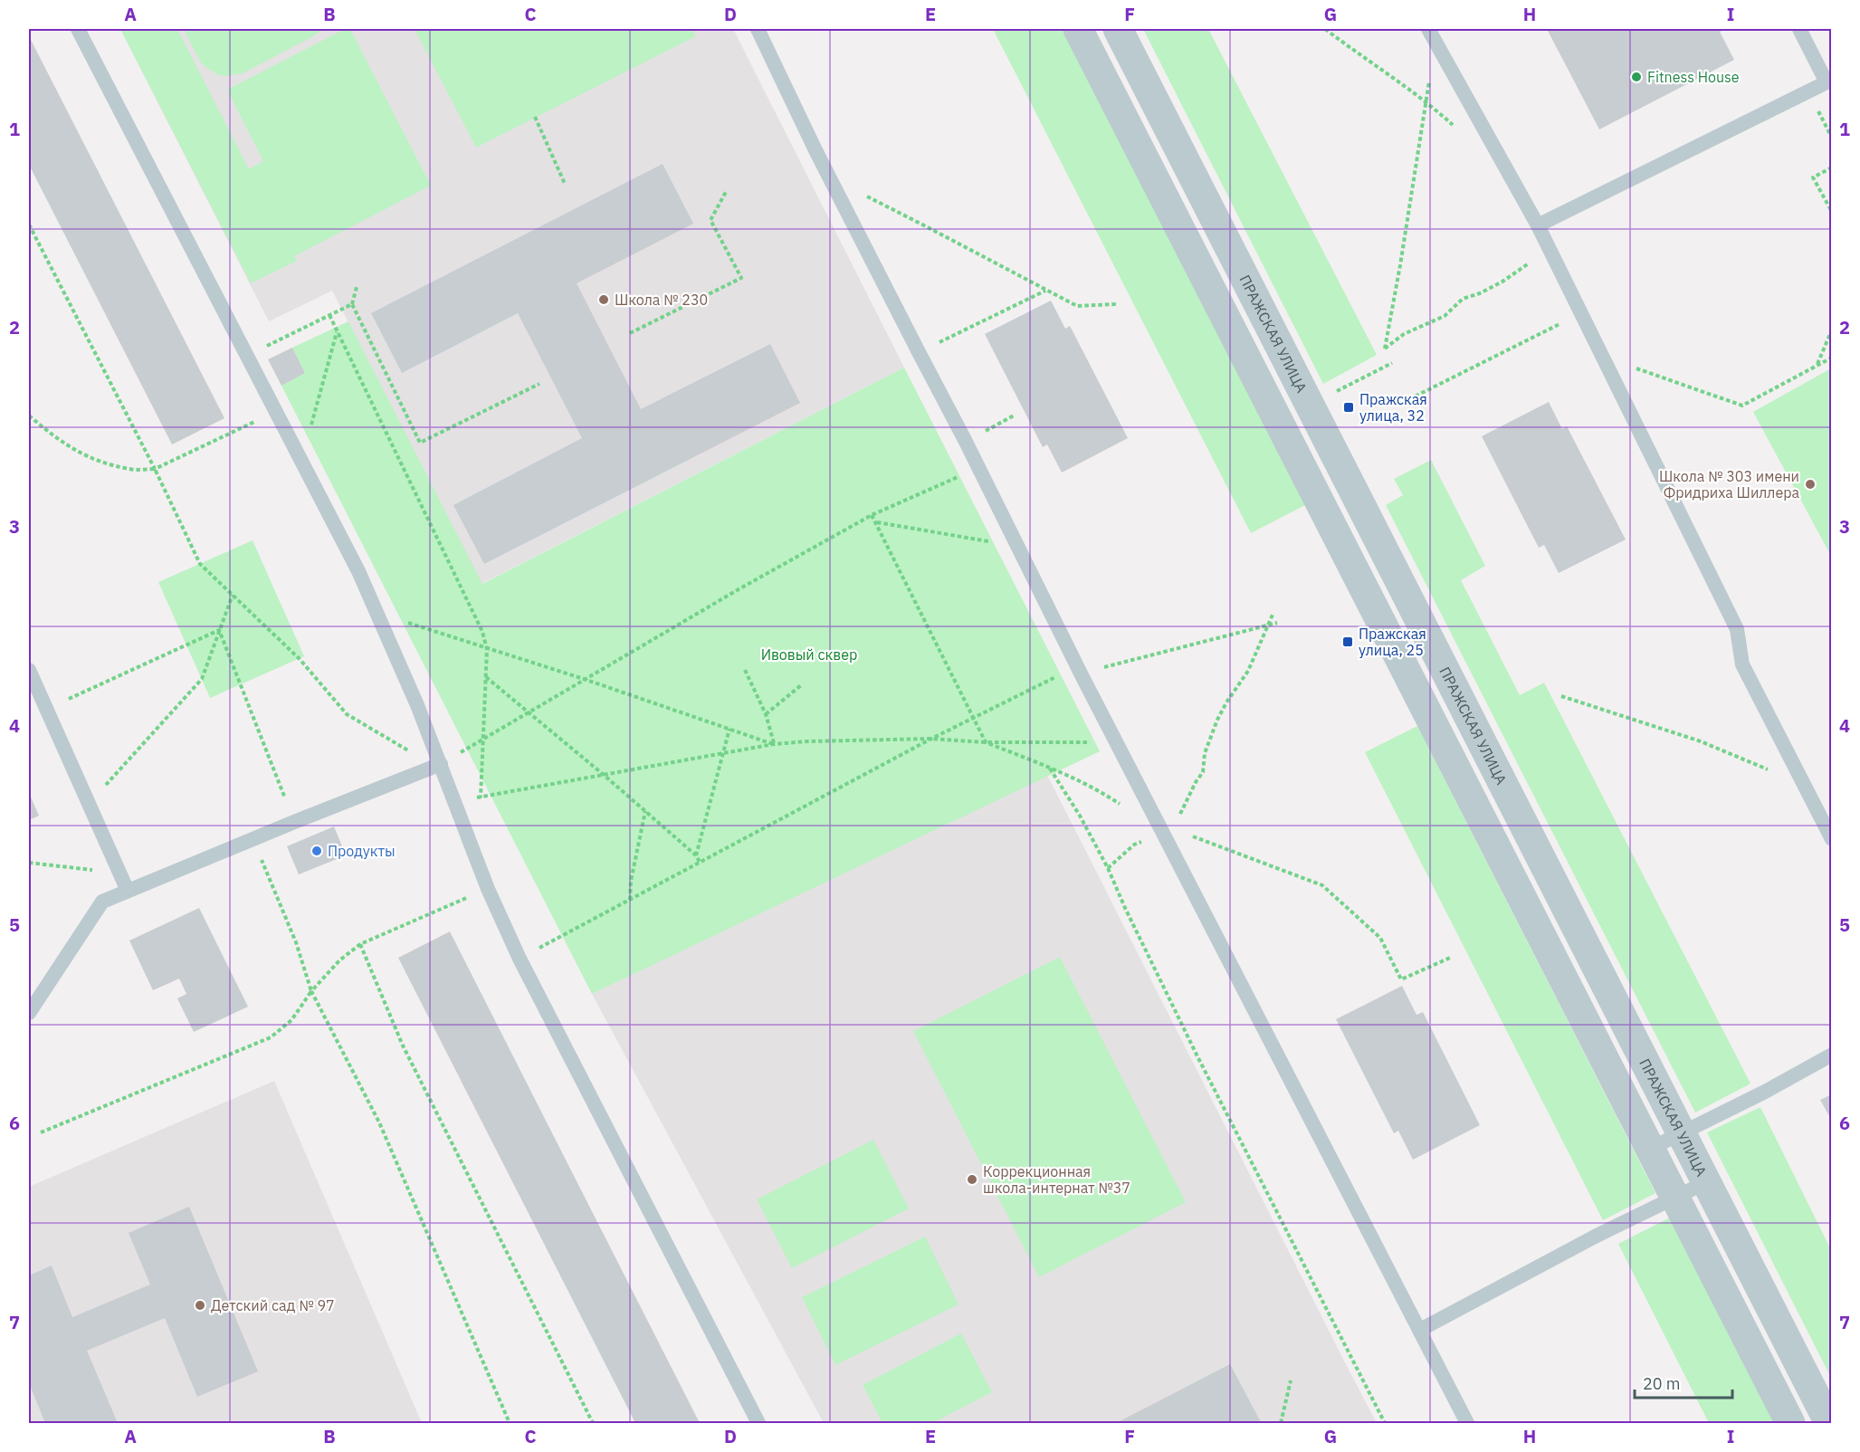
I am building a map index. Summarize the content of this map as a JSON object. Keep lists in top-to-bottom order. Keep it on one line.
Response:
{"streets":{"street":["ПРАЖСКАЯ УЛИЦА"]},"parks":["Ивовый сквер"],"places":{"other":["Fitness House","Школа № 230","Школа № 303 имени Фридриха Шиллера","Продукты","Коррекционная школа-интернат №37","Детский сад № 97"],"transit":["Пражская улица, 32","Пражская улица, 25"]},"scale_bar":"20 m","grid":{"columns":["A","B","C","D","E","F","G","H","I"],"rows":["1","2","3","4","5","6","7"]}}
